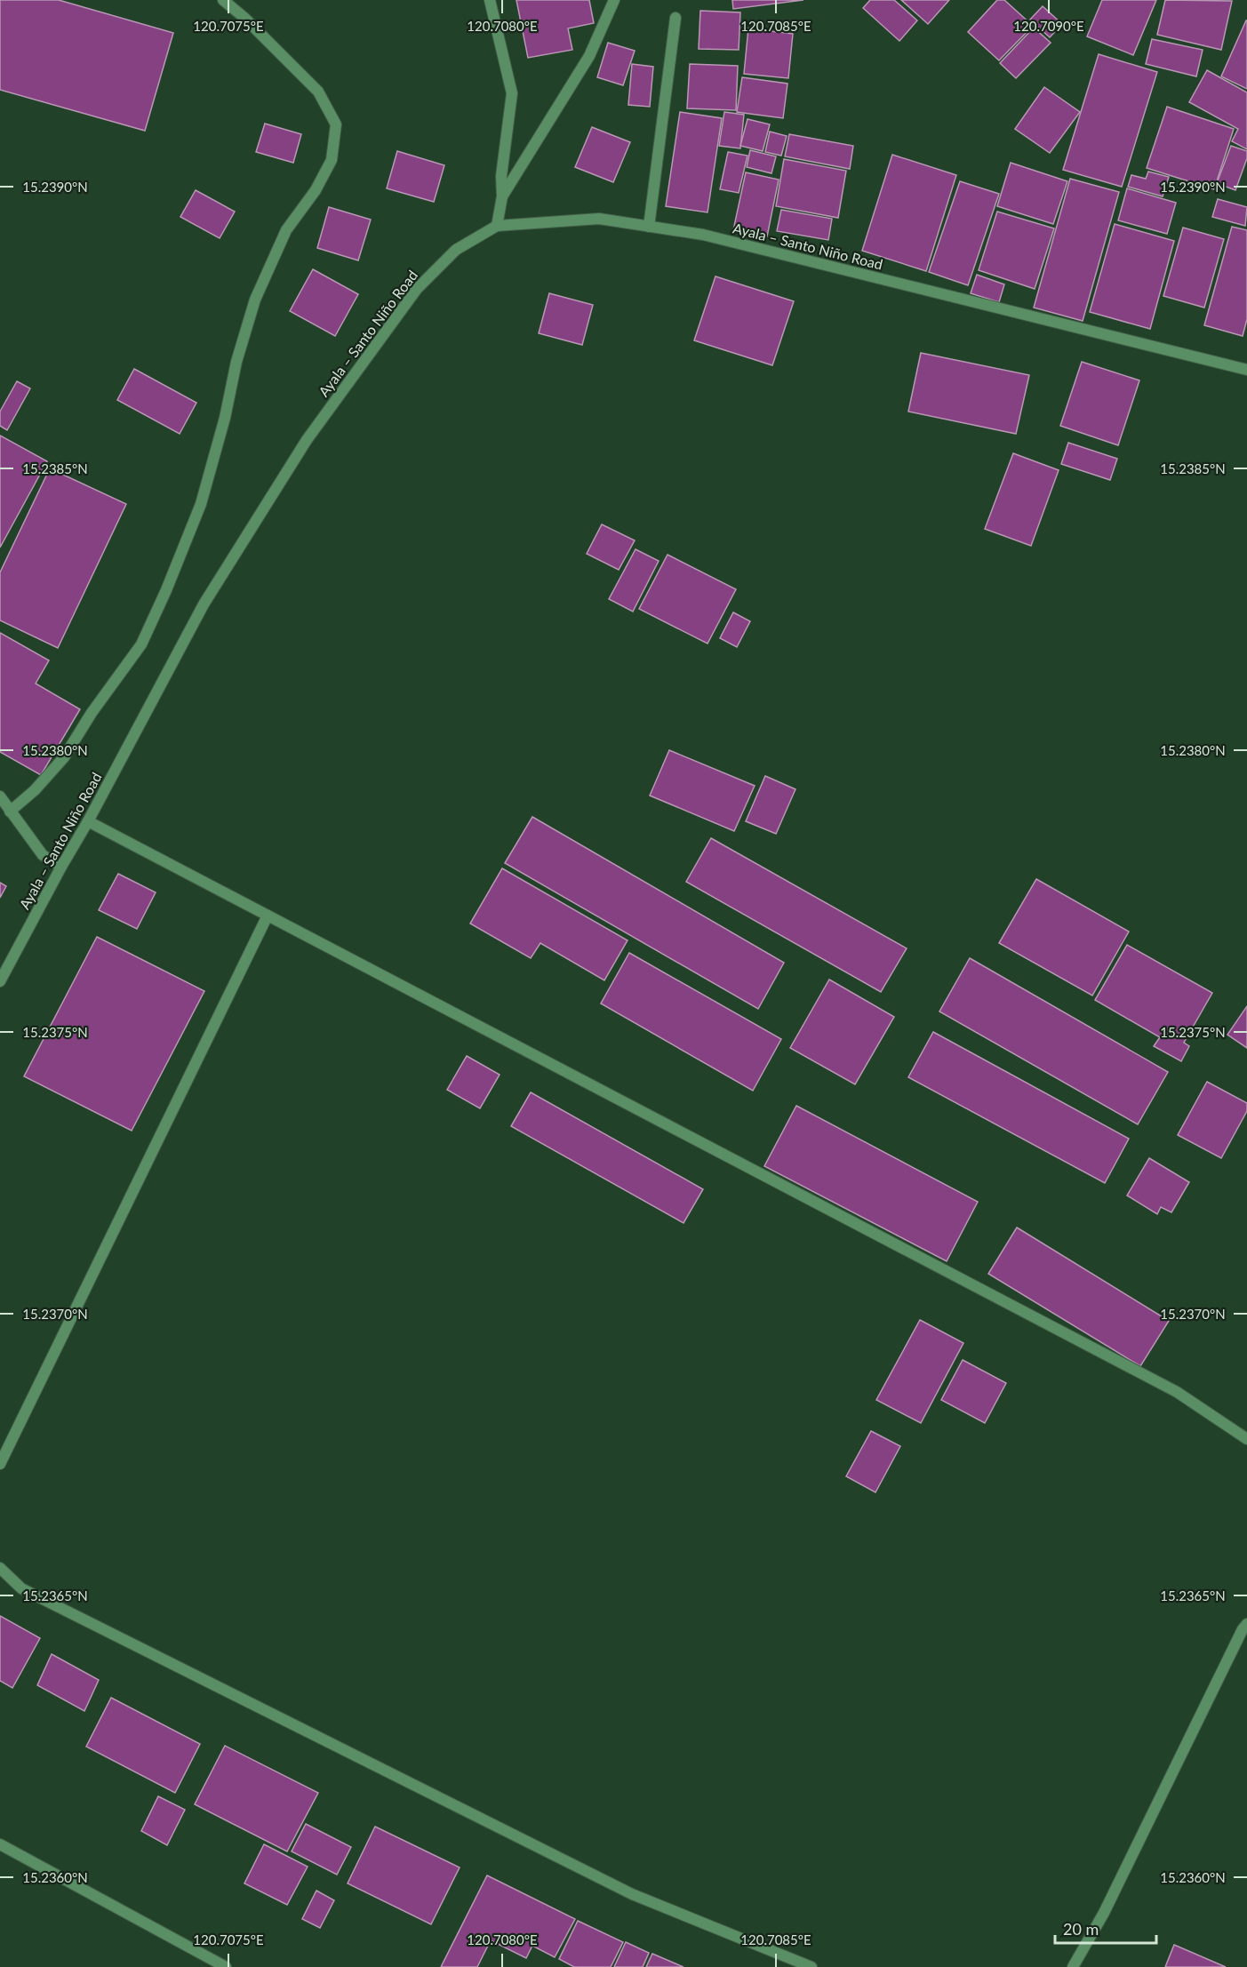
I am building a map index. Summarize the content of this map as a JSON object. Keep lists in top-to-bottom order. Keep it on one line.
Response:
{"streets":{"street":["Ayala – Santo Niño Road"]},"scale_bar":"20 m","coordinates":["120.7075°E","120.7080°E","120.7085°E","120.7090°E","15.2390°N","15.2385°N","15.2380°N","15.2375°N","15.2370°N","15.2365°N","15.2360°N"]}
